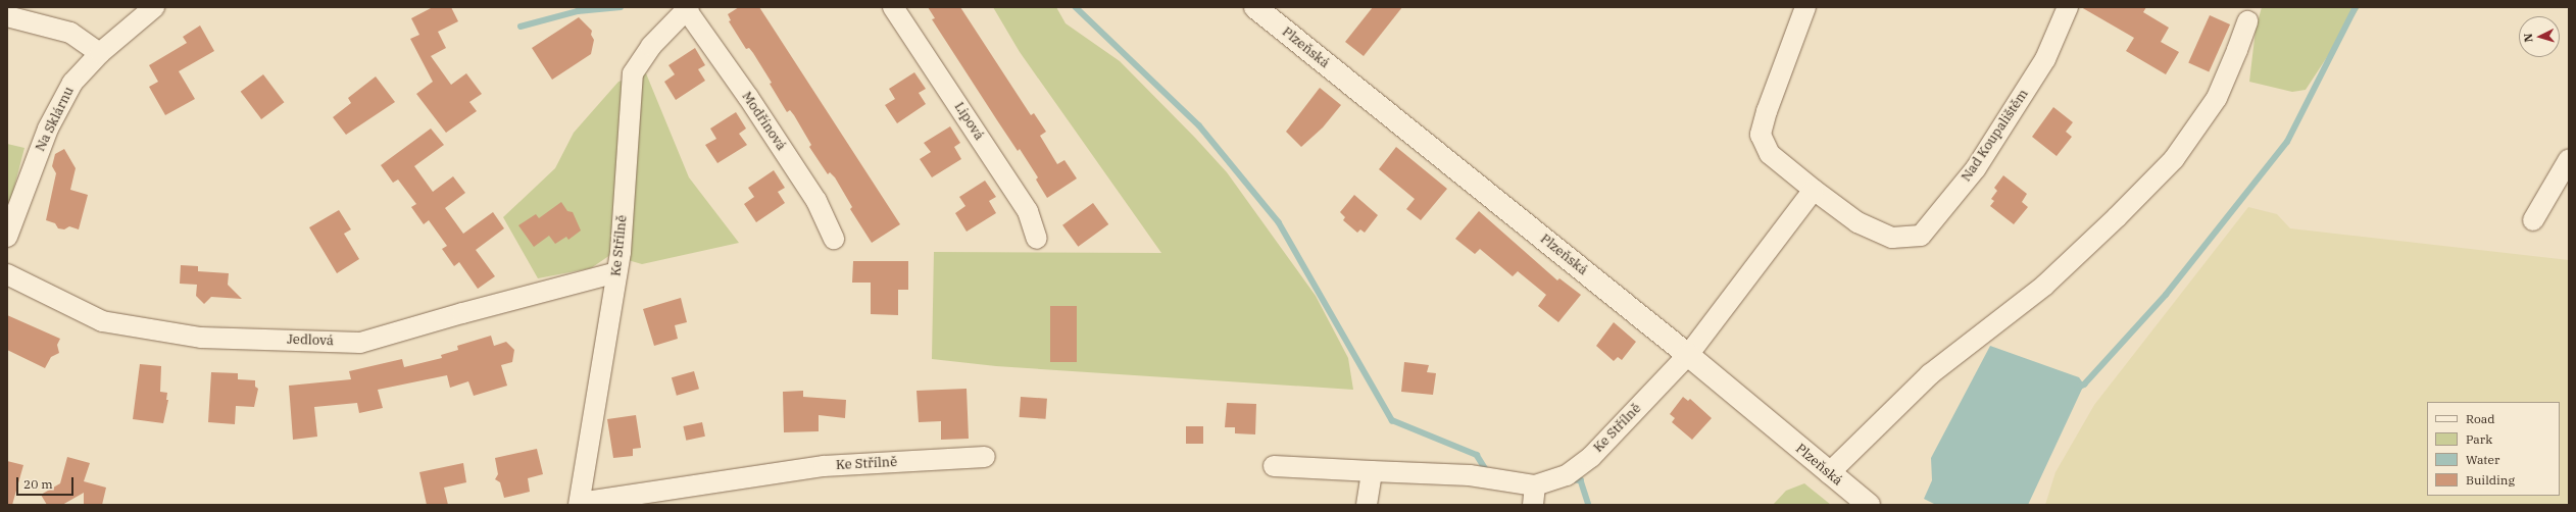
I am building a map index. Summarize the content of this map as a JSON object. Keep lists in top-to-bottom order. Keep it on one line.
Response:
{"streets":{"main road":["Plzeňská"],"street":["Na Sklárnu","Modřínová","Lipová","Nad Koupalištěm","Ke Střílně","Jedlová"]},"crossings":[["Plzeňská","Ke Střílně"],["Modřínová","Ke Střílně"],["Ke Střílně","Jedlová"]],"legend":["Road","Park","Water","Building"],"scale_bar":"20 m","north":"left"}
